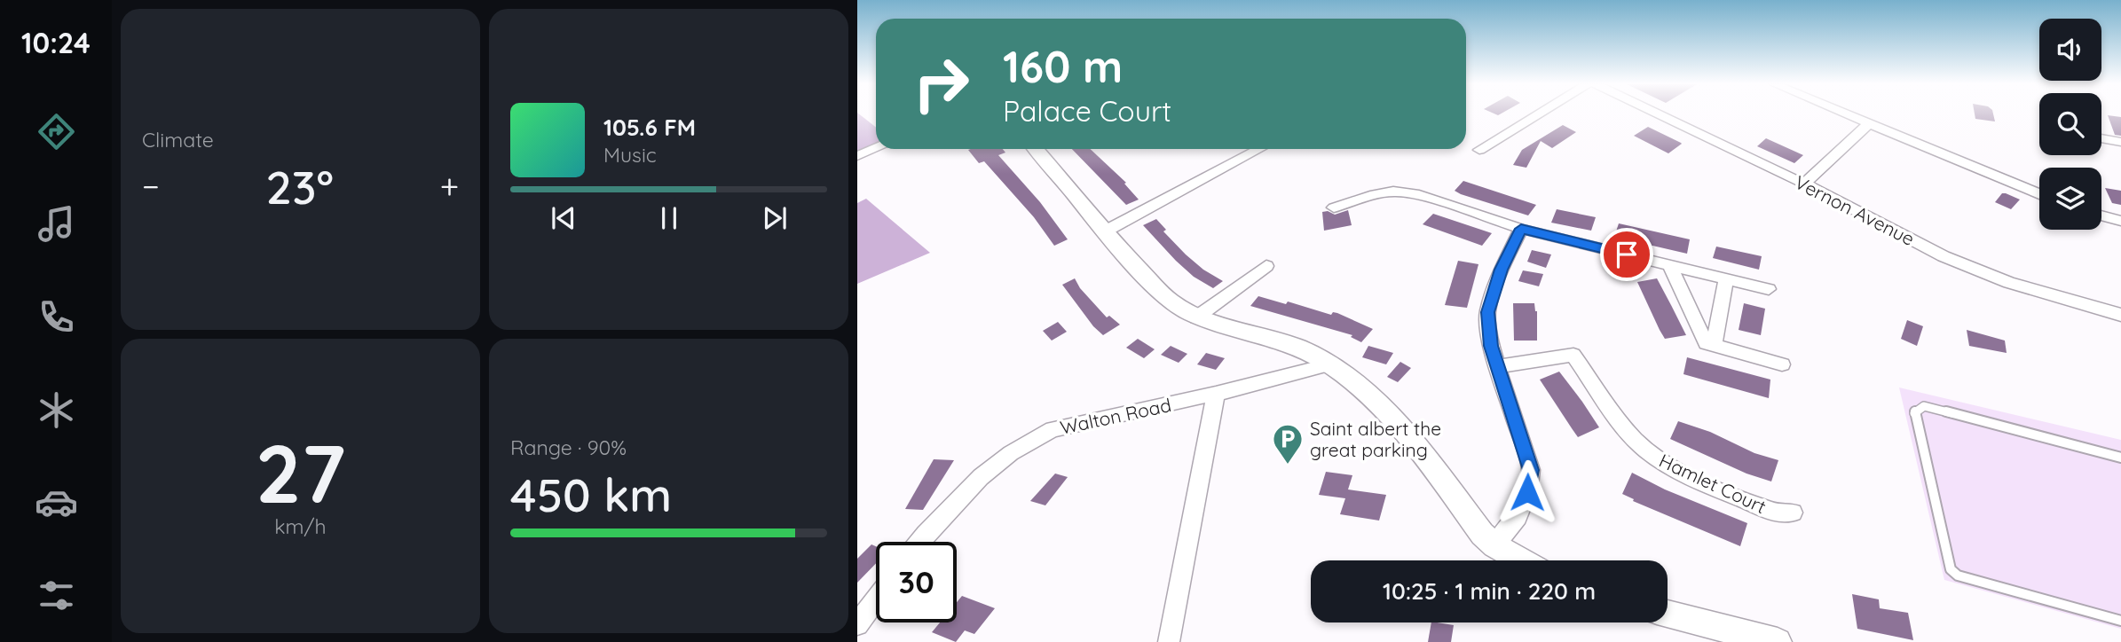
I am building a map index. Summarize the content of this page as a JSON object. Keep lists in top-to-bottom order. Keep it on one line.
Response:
{"streets":{"street":["Vernon Avenue","Walton Road","Hamlet Court"]},"places":{"parking":["Saint albert the great parking"]},"page":{"tabs":"10:24","tile":["Climate",["27","km/h"],["Range · 90%","450 km"]],"turn":["160 m","Palace Court"],"song":["105.6 FM","Music"],"heat":["−","23°","+"],"limit":"30","trip":"10:25 · 1 min · 220 m"}}
